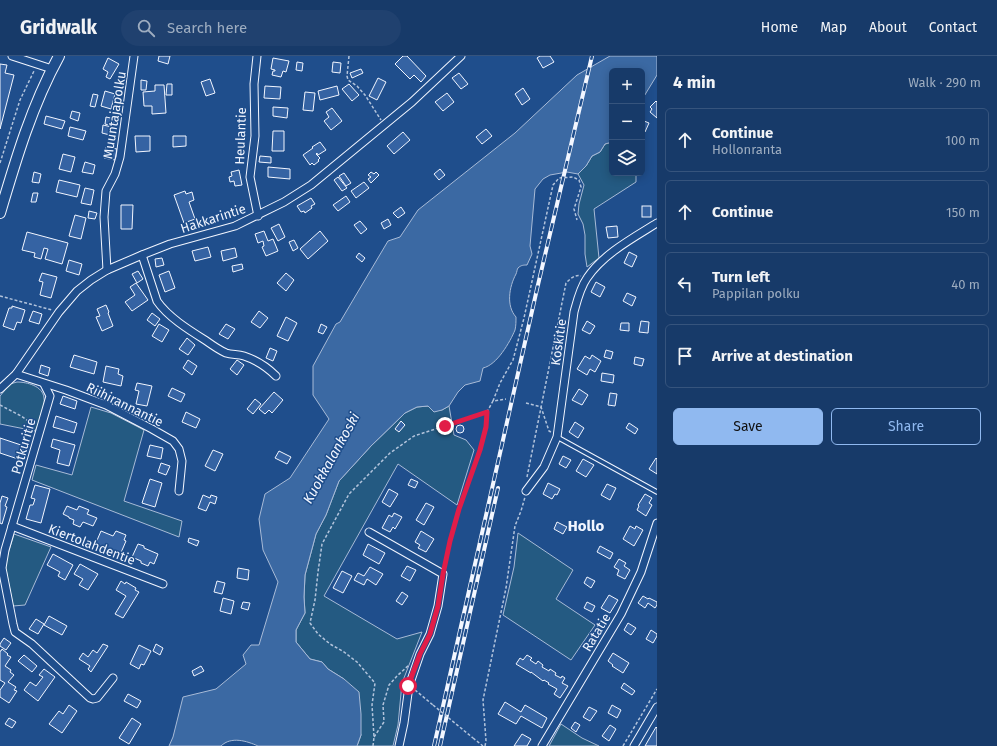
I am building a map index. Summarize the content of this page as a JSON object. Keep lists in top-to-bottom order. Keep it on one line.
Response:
{"streets":{"street":["Muuntajapolku","Heulantie","Hakkarintie","Koskitie","Riihirannantie","Potkuritie","Kiertolahdentie","Ratatie"]},"crossings":[["Muuntajapolku","Hakkarintie"],["Heulantie","Hakkarintie"],["Hakkarintie","Riihirannantie"],["Riihirannantie","Potkuritie"],["Potkuritie","Kiertolahdentie"]],"districts":["Hollo"],"water":["Kuokkalankoski"],"page":{"header":"Gridwalk","search":"Search here","nav":["Home","Map","About","Contact"],"heading":["4 min","Walk · 290 m"],"map_buttons":["+","−"],"list":[["Continue","Hollonranta","100 m"],["Continue","150 m"],["Turn left","Pappilan polku","40 m"],"Arrive at destination"],"buttons":["Save","Share"]}}
